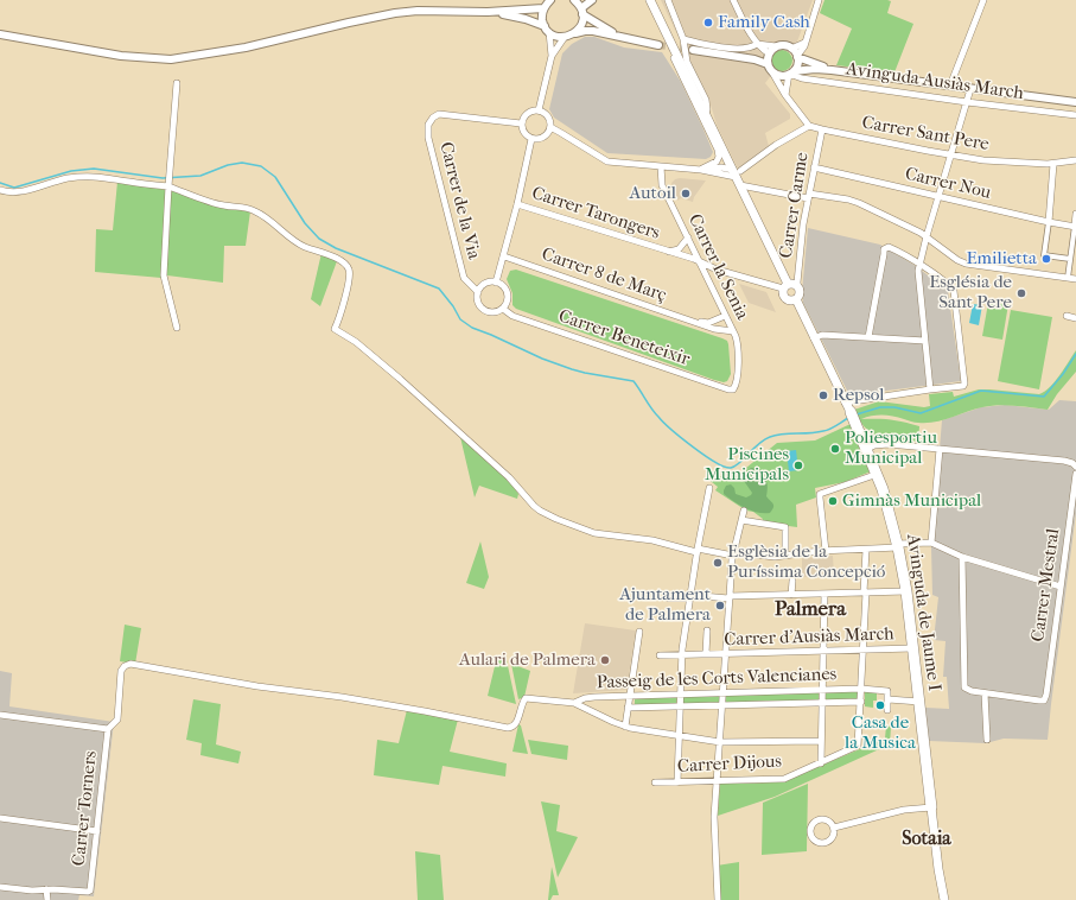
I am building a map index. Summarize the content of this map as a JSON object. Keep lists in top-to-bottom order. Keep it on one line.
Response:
{"streets":{"highway":["Avinguda de Jaume I"],"street":["Avinguda Ausiàs March","Carrer Sant Pere","Carrer Nou","Carrer de la Via","Carrer Carme","Carrer Tarongers","Carrer la Senia","Carrer 8 de Març","Carrer Beneteixir","Carrer Mestral","Carrer d'Ausiàs March","Passeig de les Corts Valencianes","Carrer Dijous","Carrer Torners"]},"crossings":[["Carrer Sant Pere","Carrer Carme"],["Carrer Nou","Carrer Carme"],["Carrer de la Via","Carrer Beneteixir"],["Carrer Carme","Carrer Tarongers"],["Carrer Tarongers","Carrer la Senia"],["Carrer la Senia","Carrer 8 de Març"],["Carrer la Senia","Carrer Beneteixir"],["Avinguda de Jaume I","Carrer d'Ausiàs March"],["Passeig de les Corts Valencianes","Carrer Dijous"]],"districts":["Palmera","Sotaia"],"places":["Family Cash","Autoil","Emilietta","Església de Sant Pere","Repsol","Poliesportiu Municipal","Piscines Municipals","Gimnàs Municipal","Esglèsia de la Puríssima Concepció","Ajuntament de Palmera","Aulari de Palmera","Casa de la Musica"]}
